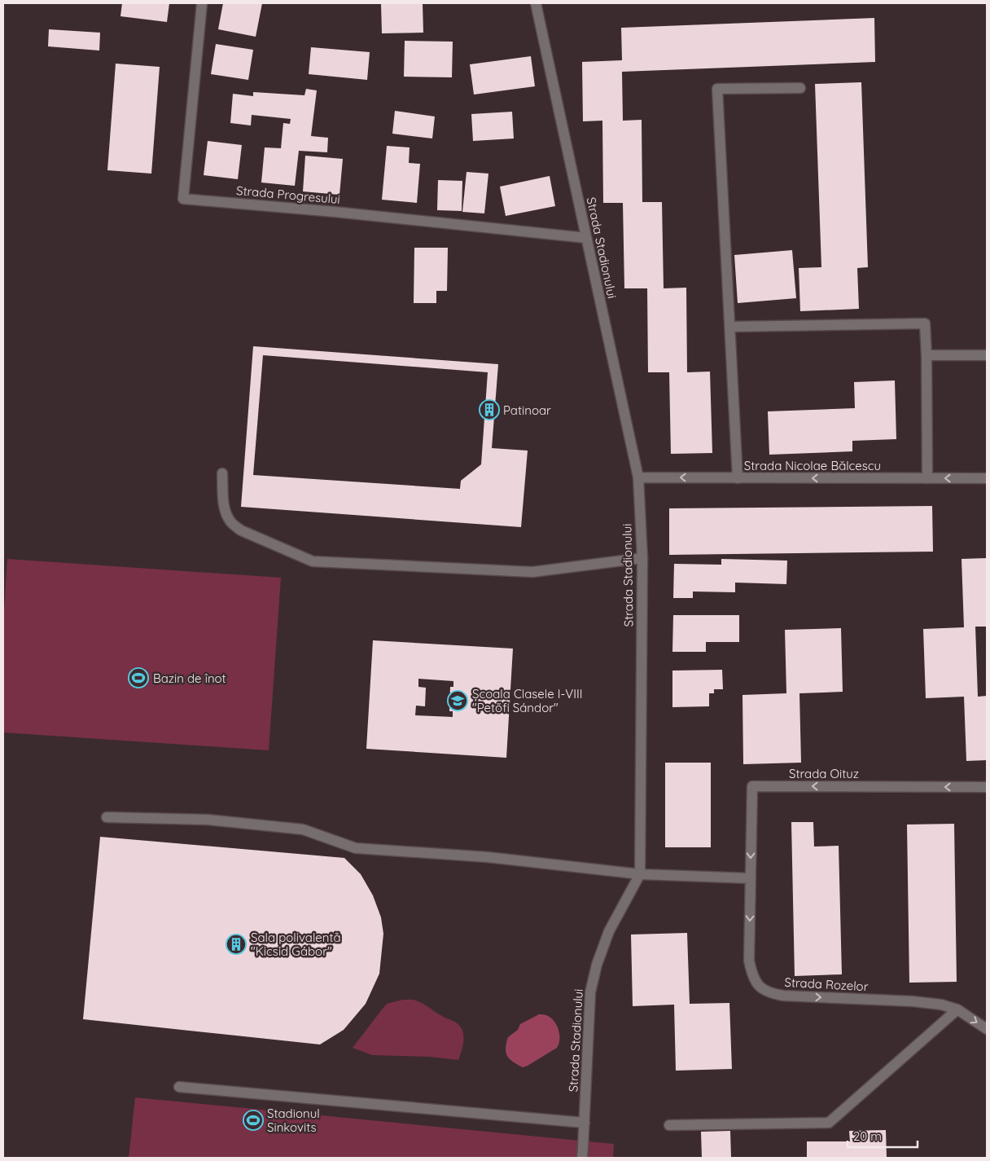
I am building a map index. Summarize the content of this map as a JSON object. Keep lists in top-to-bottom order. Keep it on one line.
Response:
{"streets":{"street":["Strada Progresului","Strada Stadionului","Strada Nicolae Bălcescu","Strada Oituz","Strada Rozelor"]},"crossings":[["Strada Progresului","Strada Stadionului"],["Strada Stadionului","Strada Nicolae Bălcescu"],["Strada Oituz","Strada Rozelor"]],"one_way":["Strada Nicolae Bălcescu","Strada Rozelor"],"places":{"building":["Patinoar","Sala polivalentă \"Kicsid Gábor\""],"sports":["Bazin de înot","Stadionul Sinkovits"],"school or university":["Școala Clasele I-VIII \"Petőfi Sándor\""]},"scale_bar":"20 m"}
